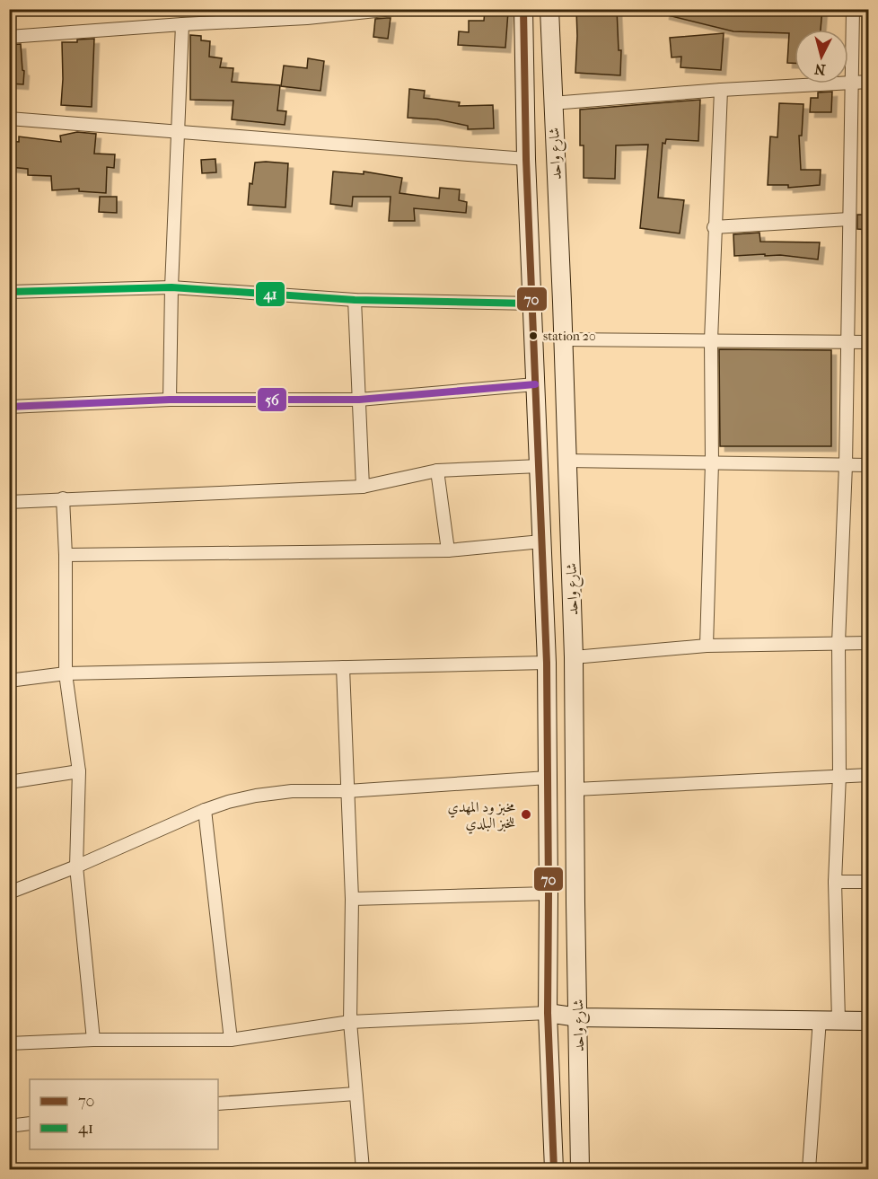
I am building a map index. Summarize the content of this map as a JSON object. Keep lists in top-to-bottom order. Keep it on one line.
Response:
{"streets":{"street":["شارع واحد"]},"places":["station 20","مخبز ود المهدي للخبز البلدي"],"lines":["transit line 70","transit line 41","transit line 56"],"legend":["70","41"],"north":"bottom"}
